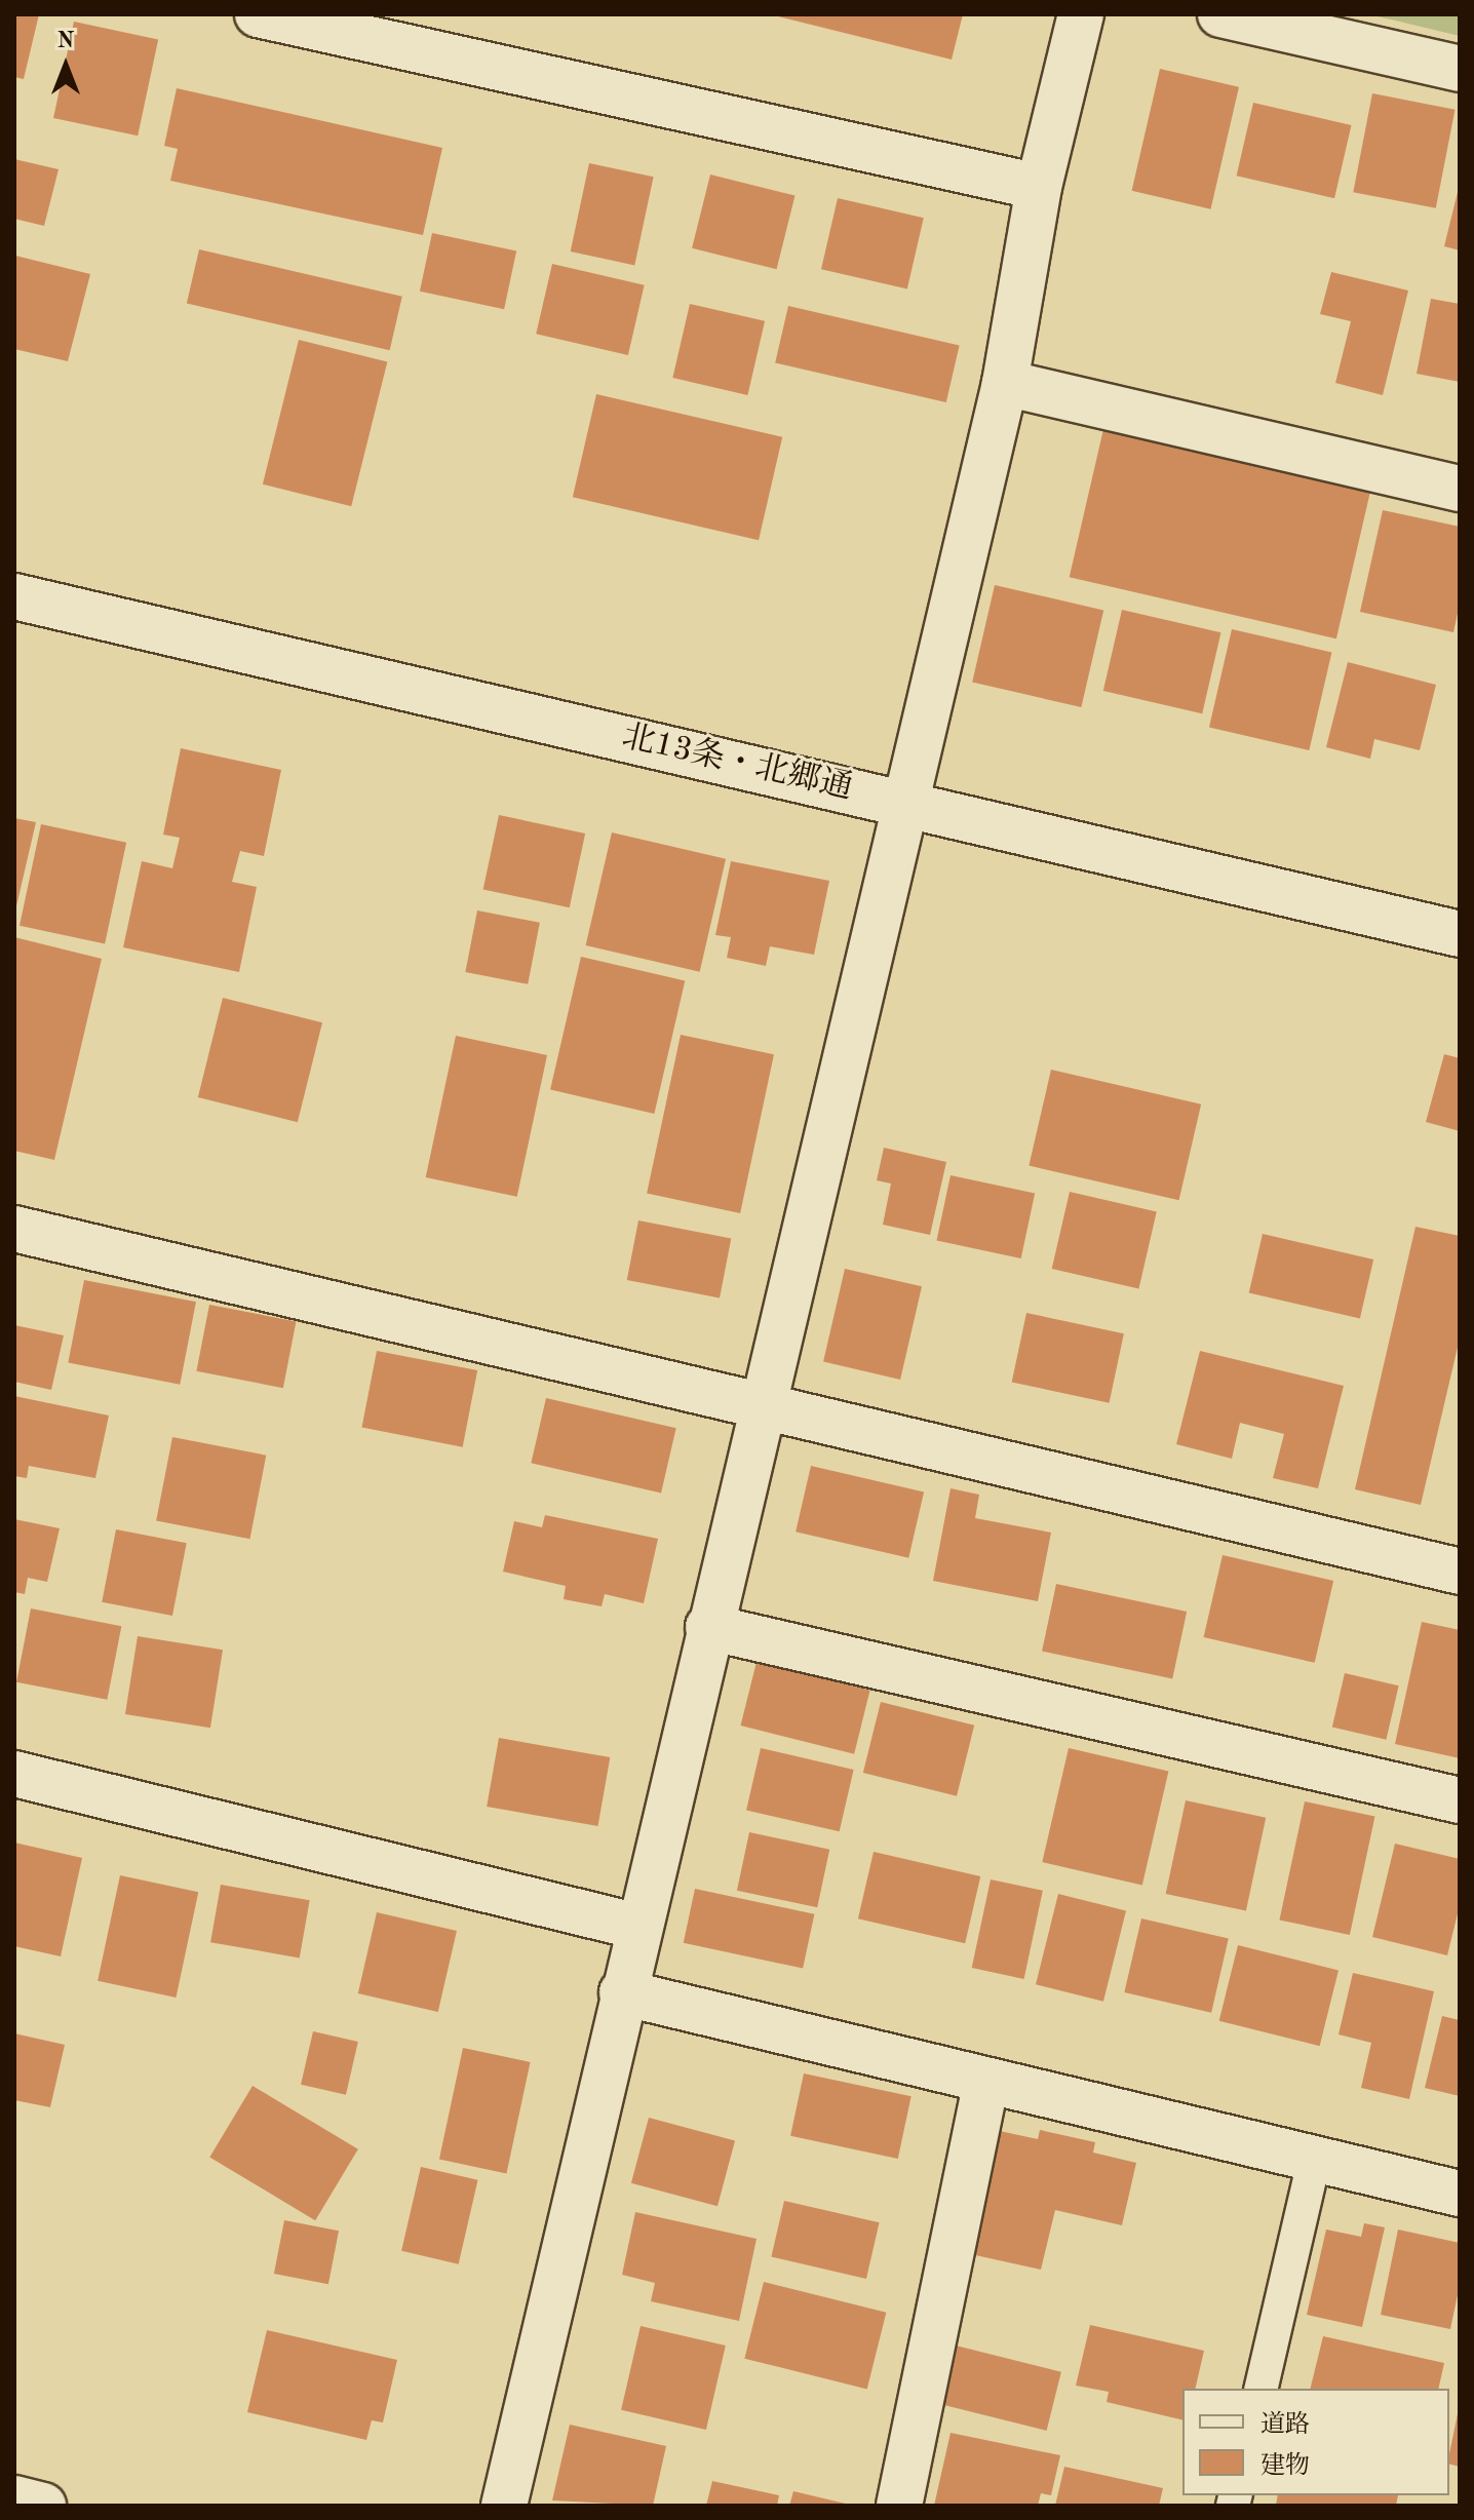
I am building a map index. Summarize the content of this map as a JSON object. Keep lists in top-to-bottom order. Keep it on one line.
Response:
{"streets":{"street":["北13条・北郷通"]},"legend":["道路","建物"],"north":"top"}
